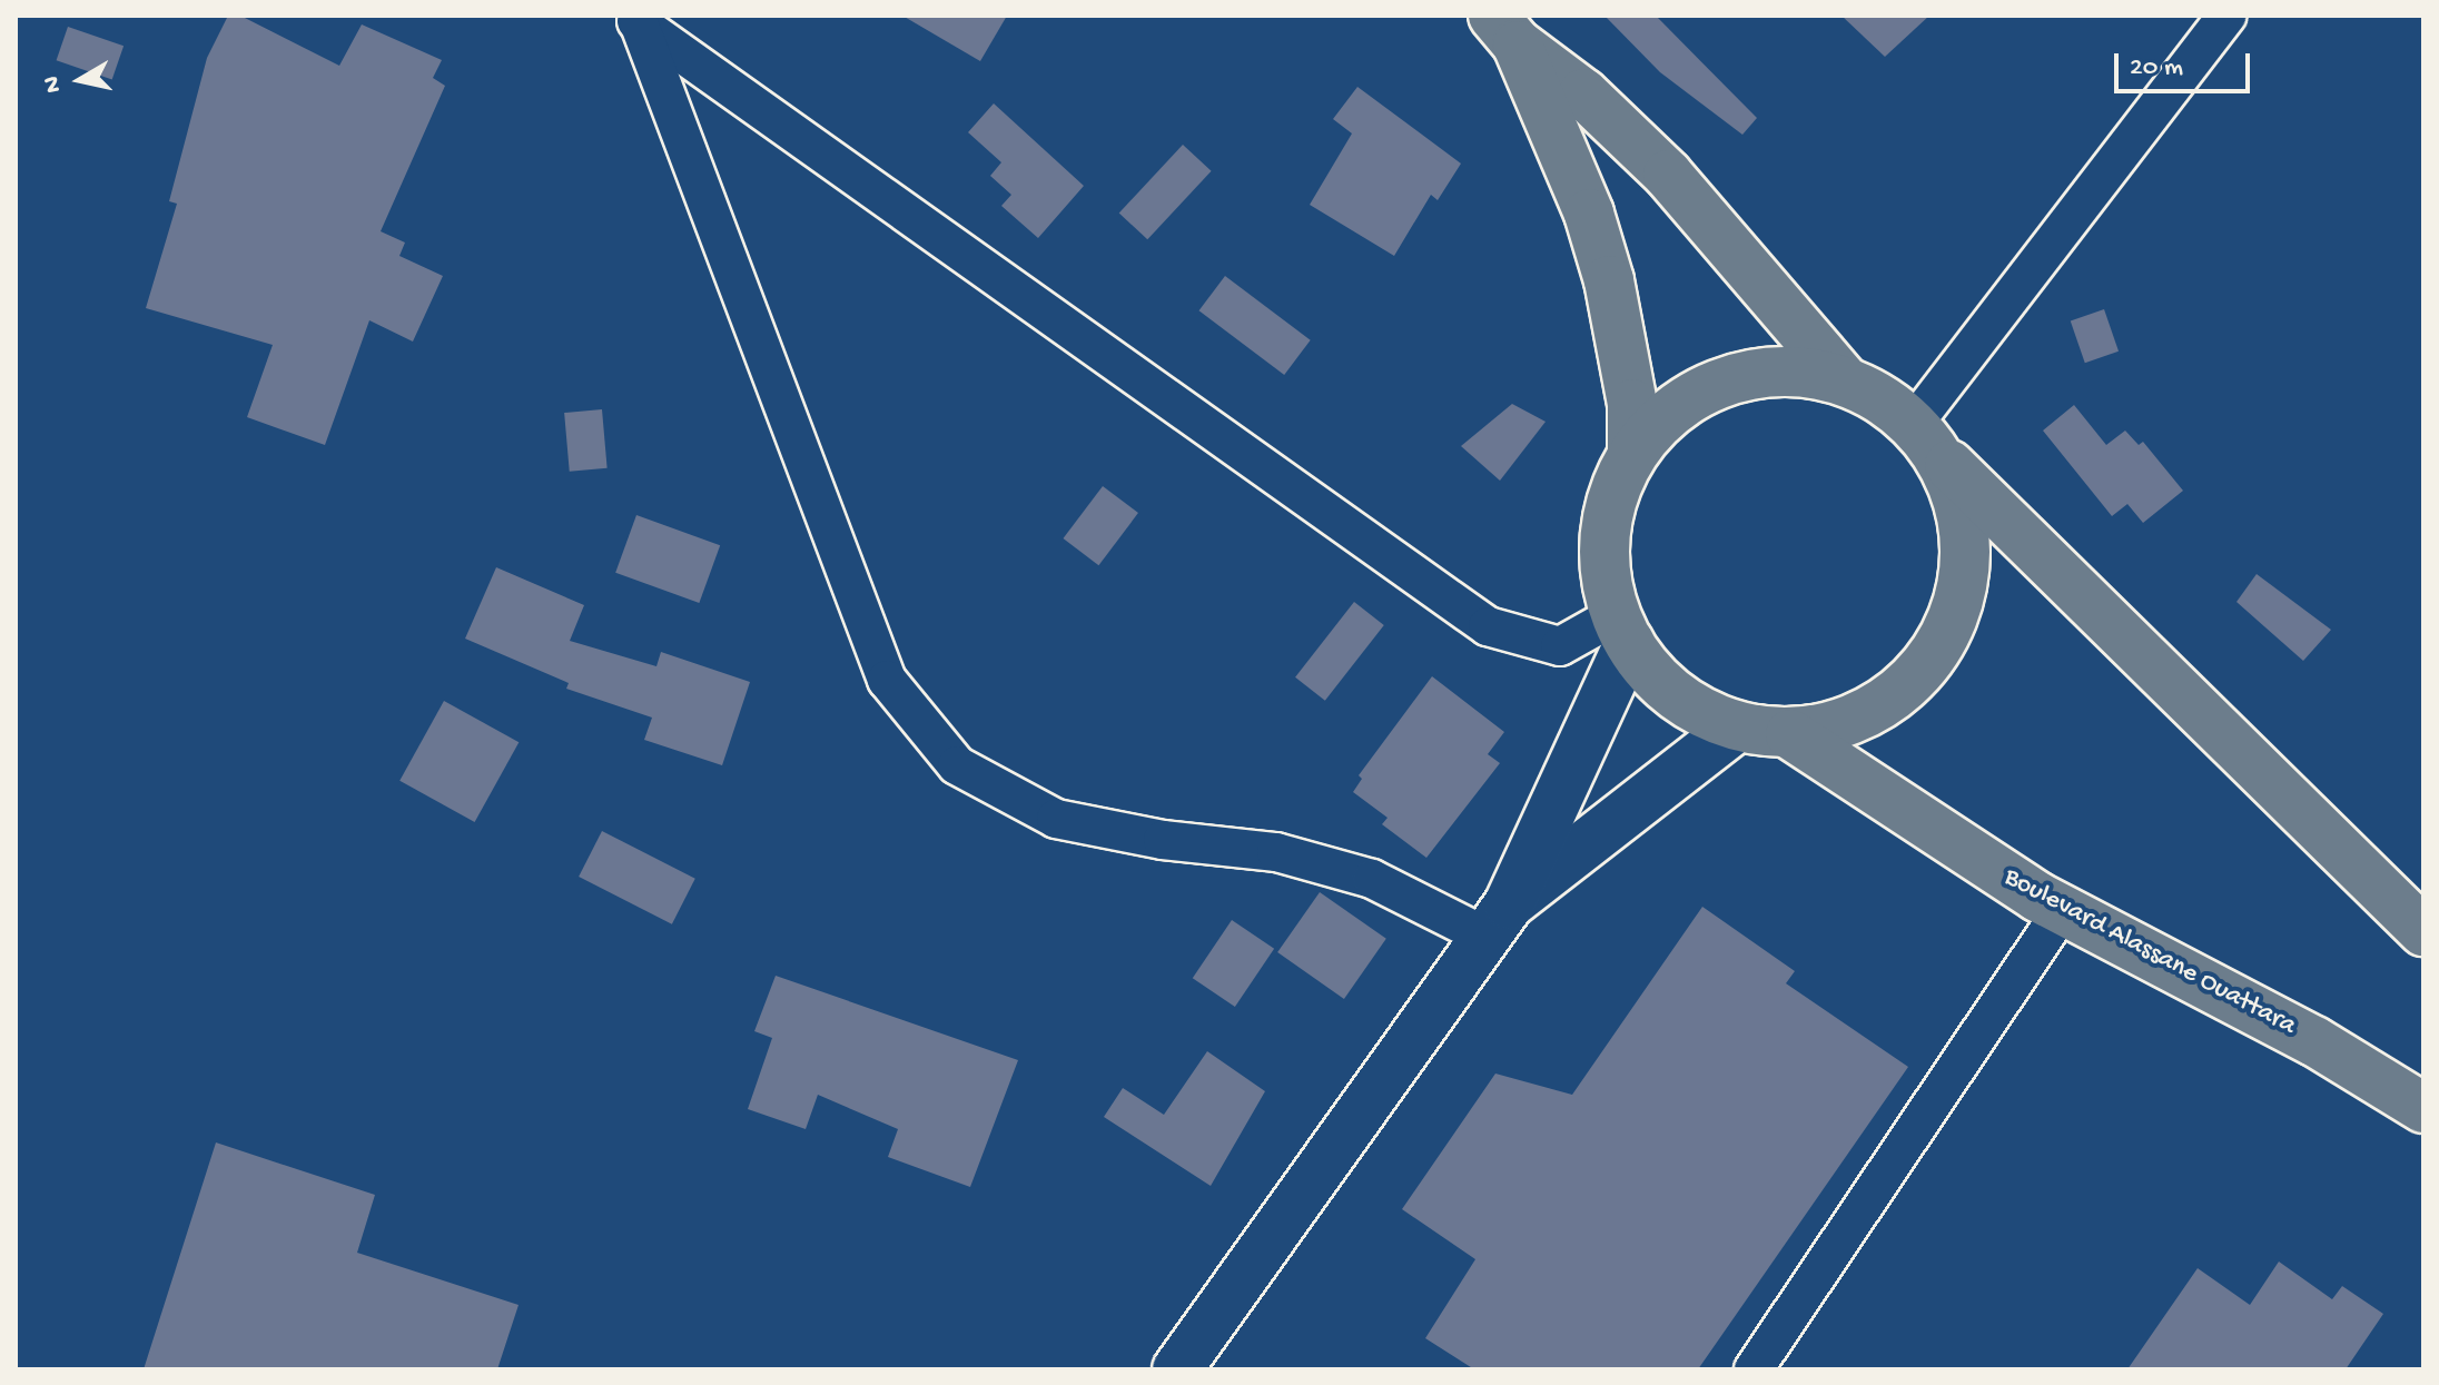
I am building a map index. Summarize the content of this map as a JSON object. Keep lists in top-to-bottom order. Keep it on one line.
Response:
{"streets":{"main road":["Boulevard Alassane Ouattara"]},"scale_bar":"20 m","north":"left"}
